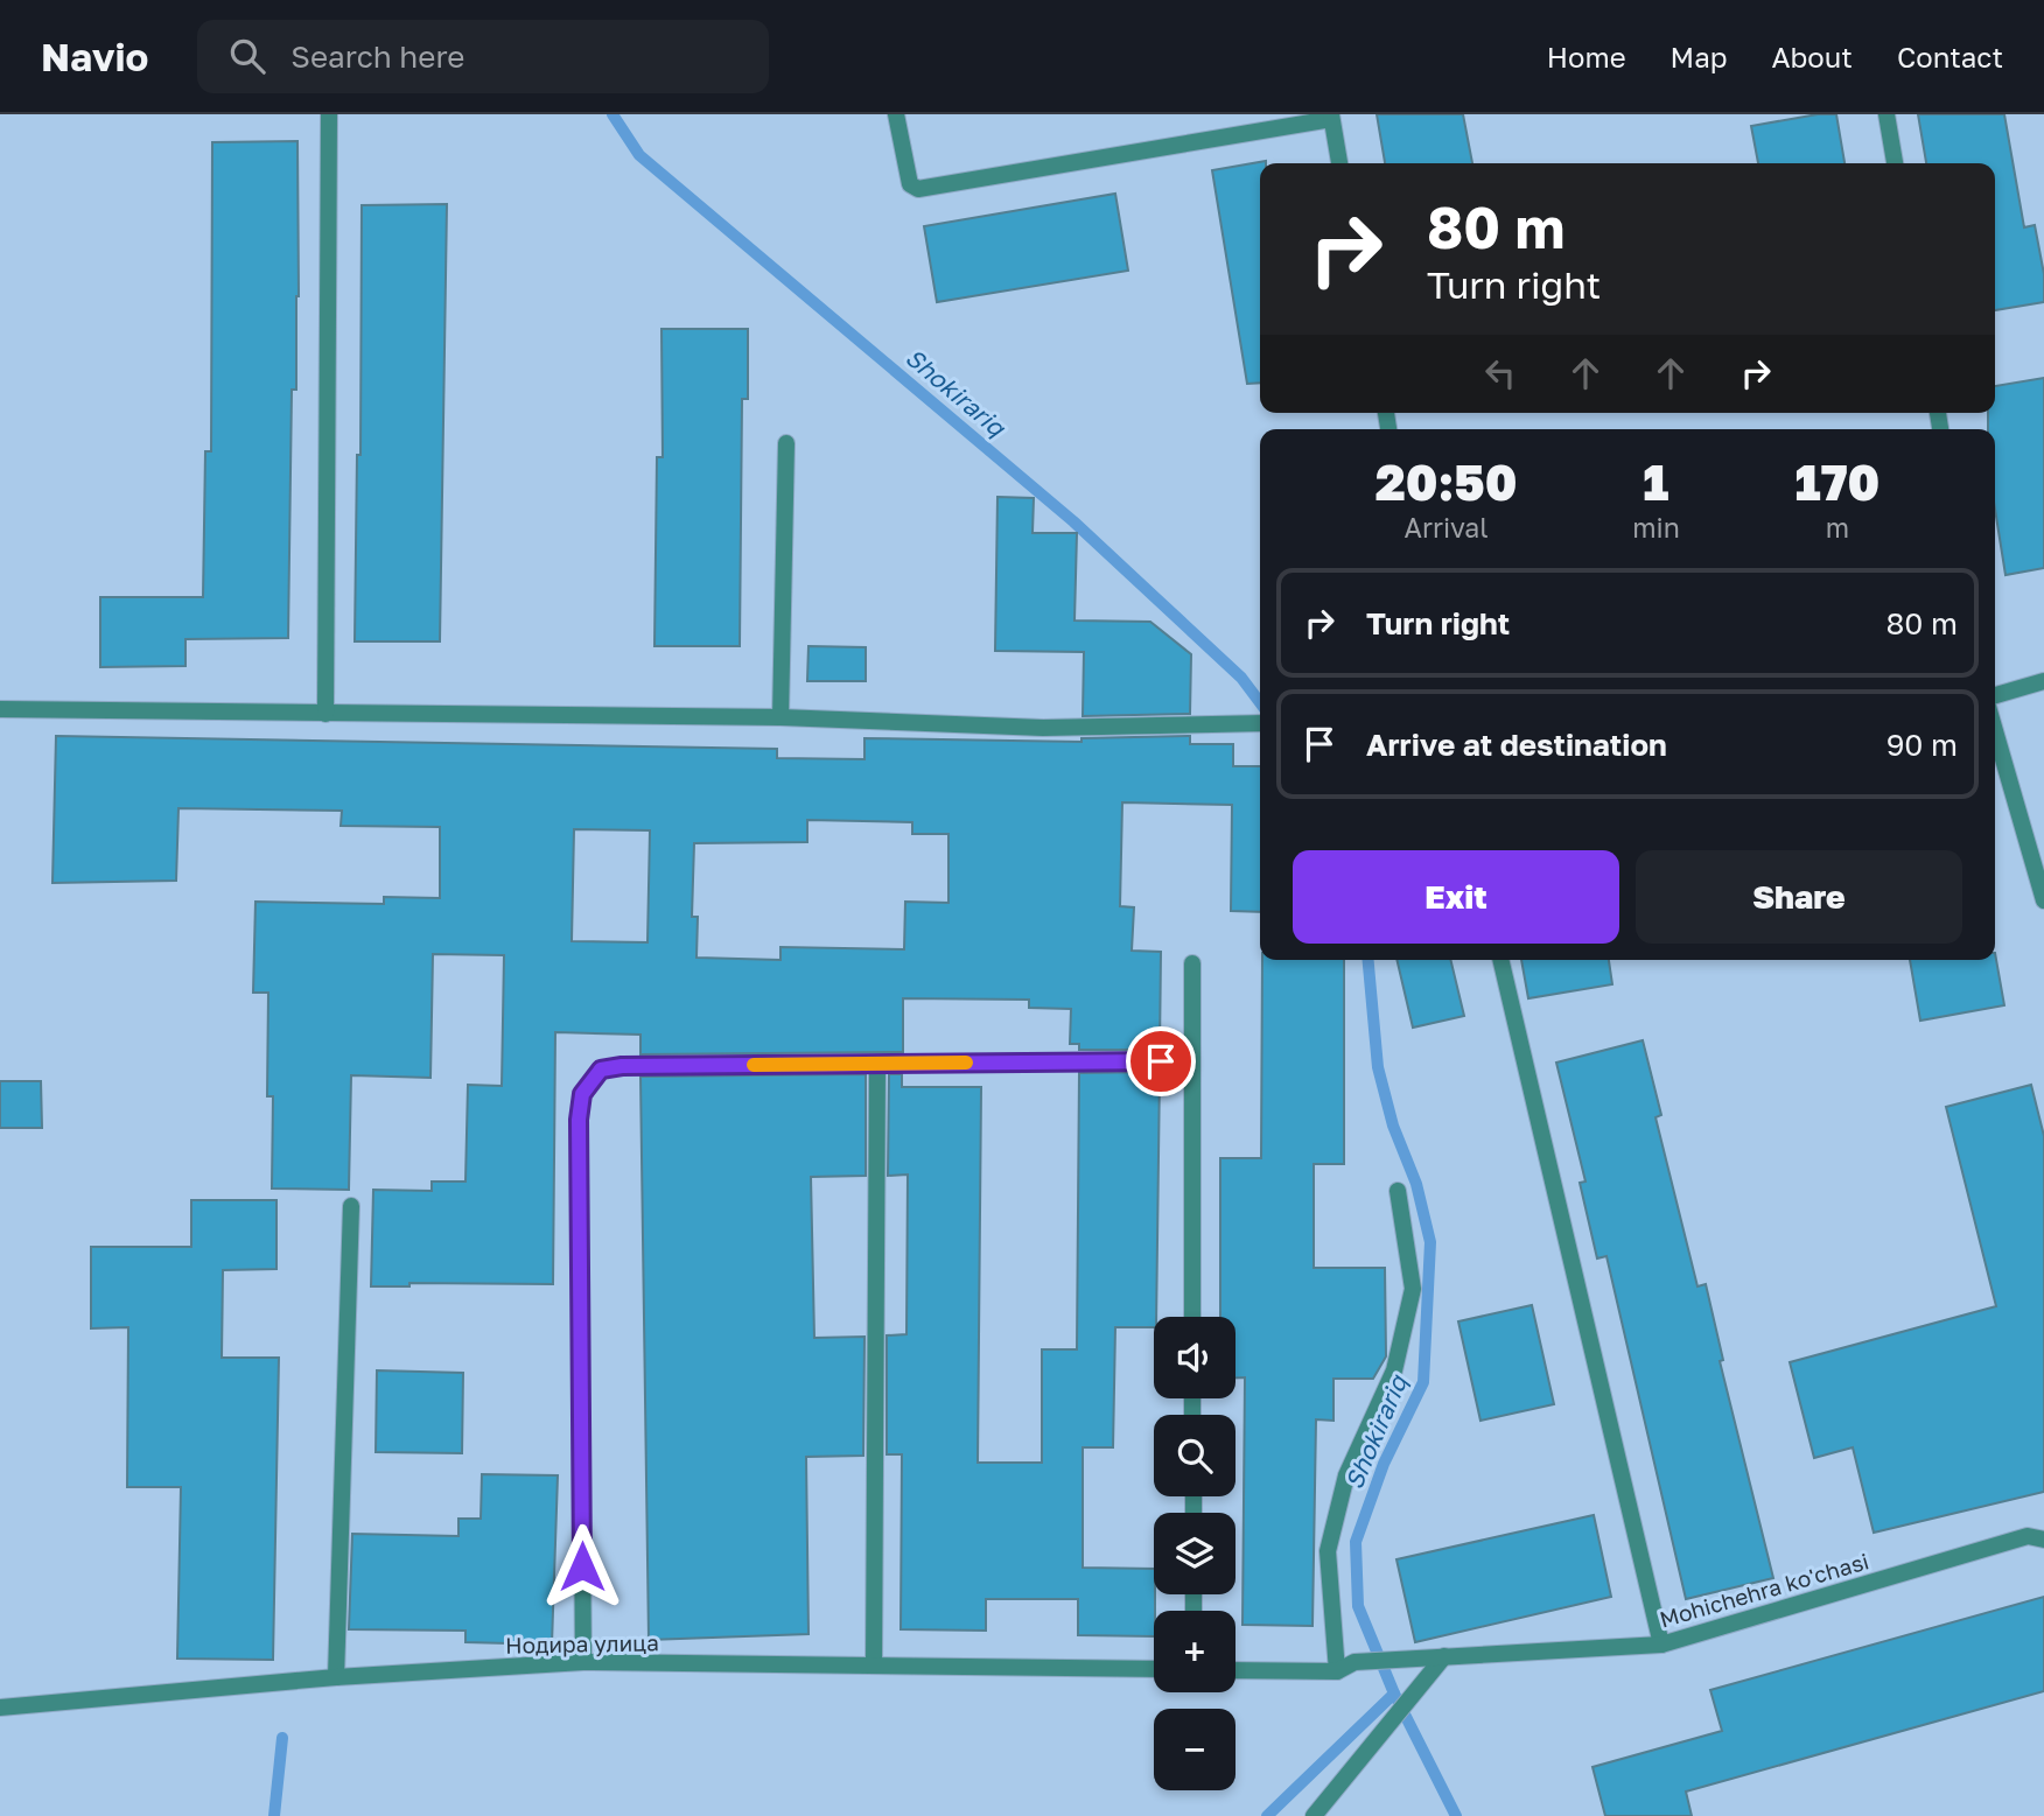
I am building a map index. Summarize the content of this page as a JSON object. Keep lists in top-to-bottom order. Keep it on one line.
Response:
{"streets":{"street":["Mohichehra ko'chasi","Нодира улица"]},"water":["Shokirariq"],"page":{"header":"Navio","search":"Search here","nav":["Home","Map","About","Contact"],"turn":["80 m","Turn right"],"eta":["20:50","Arrival","1","min","170","m"],"list":[{"name":"Turn right","value":"80 m"},{"name":"Arrive at destination","value":"90 m"}],"buttons":["Exit","Share"],"map_buttons":["+","−"]}}
